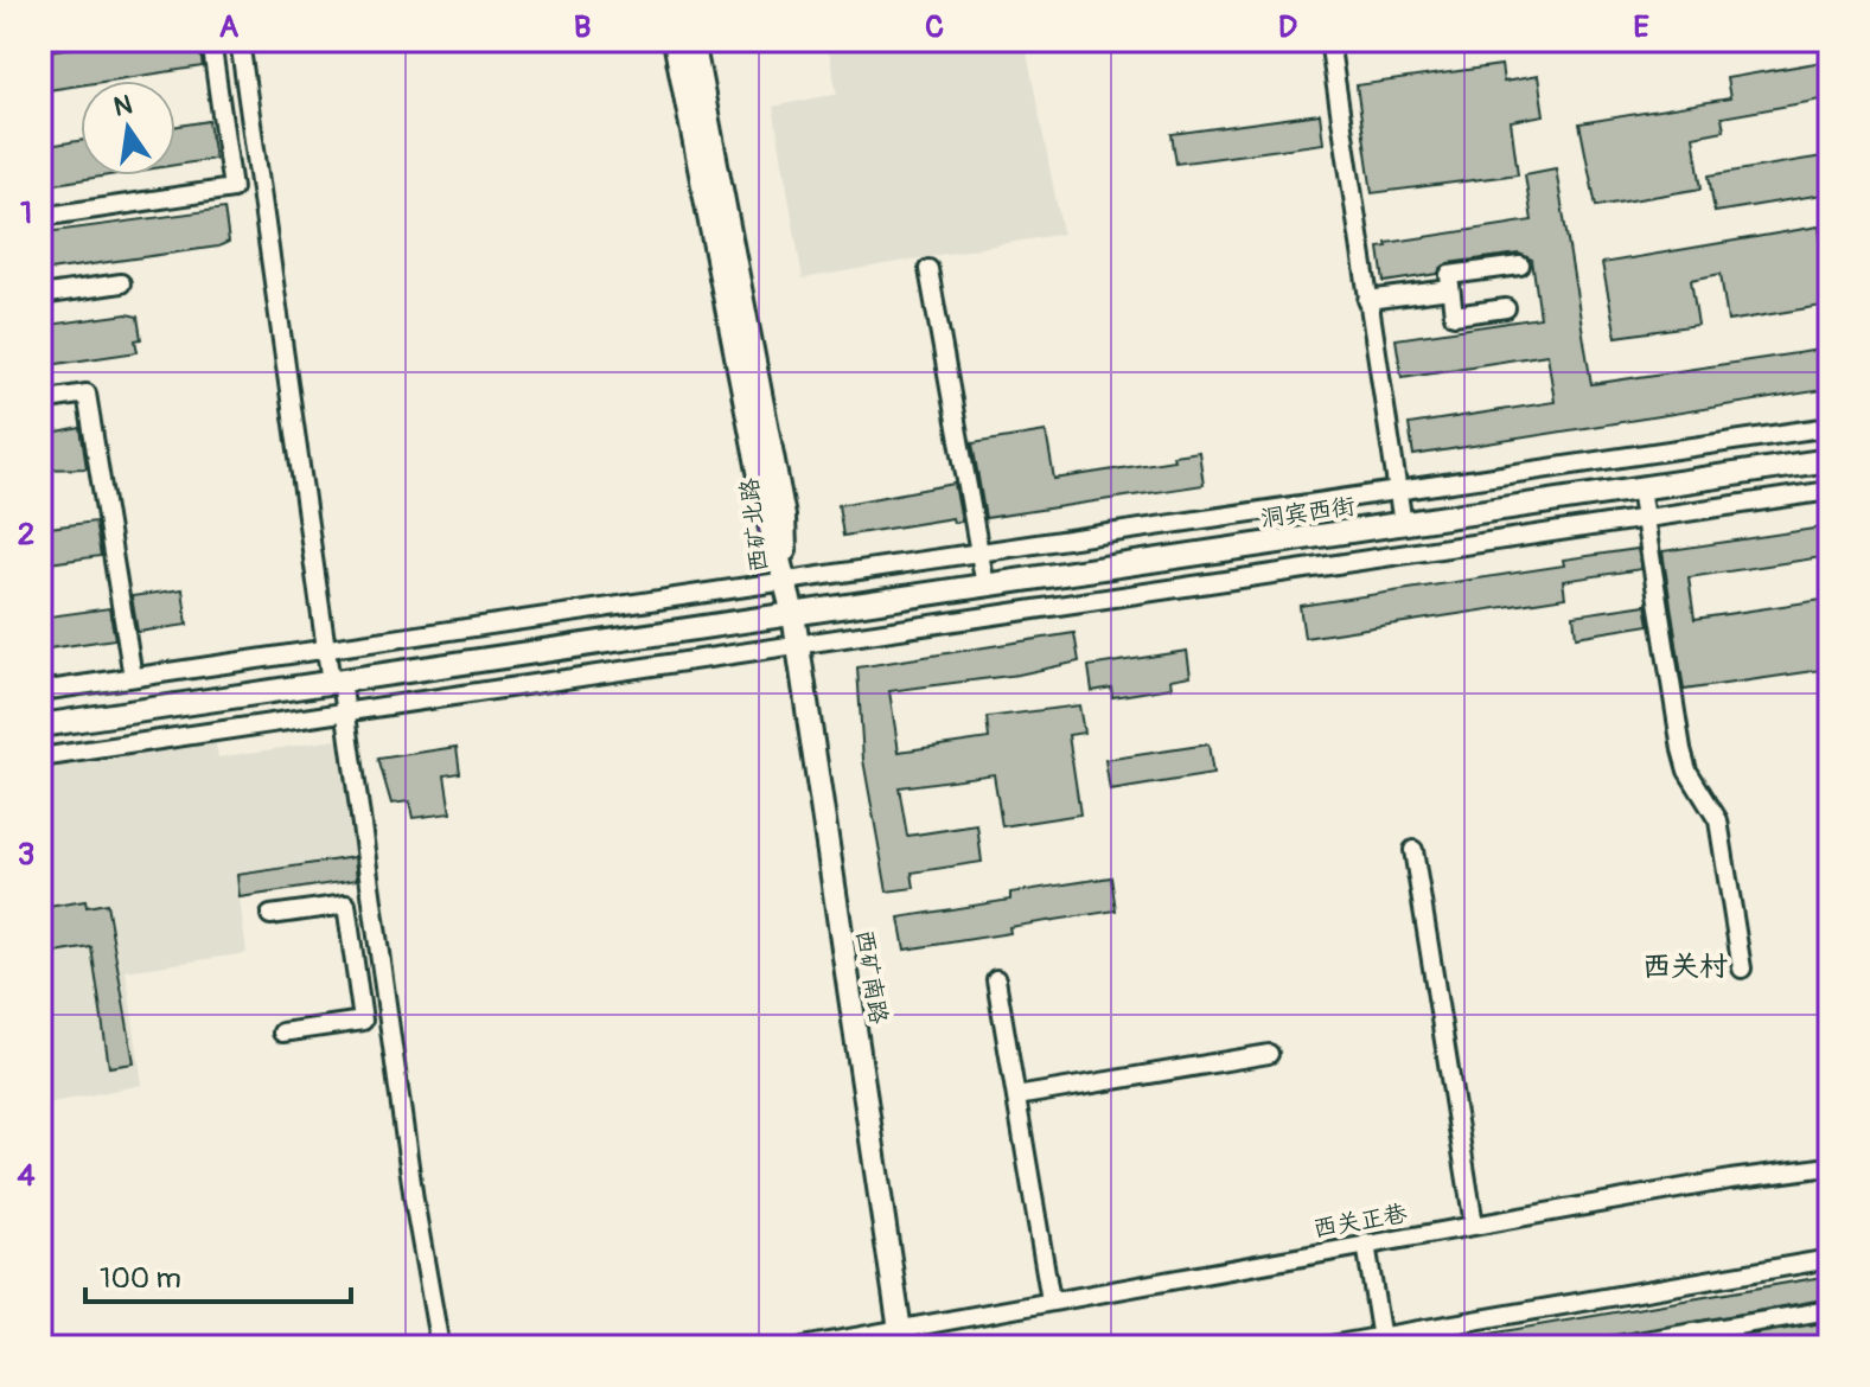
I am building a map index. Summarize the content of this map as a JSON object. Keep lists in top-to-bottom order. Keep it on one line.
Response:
{"streets":{"main road":["洞宾西街","西矿北路","西矿南路"],"street":["西关正巷"]},"crossings":[["洞宾西街","西矿南路"],["西矿北路","西矿南路"],["西矿南路","西关正巷"]],"districts":["西关村"],"scale_bar":"100 m","north":"top","grid":{"columns":["A","B","C","D","E"],"rows":["1","2","3","4"]}}
